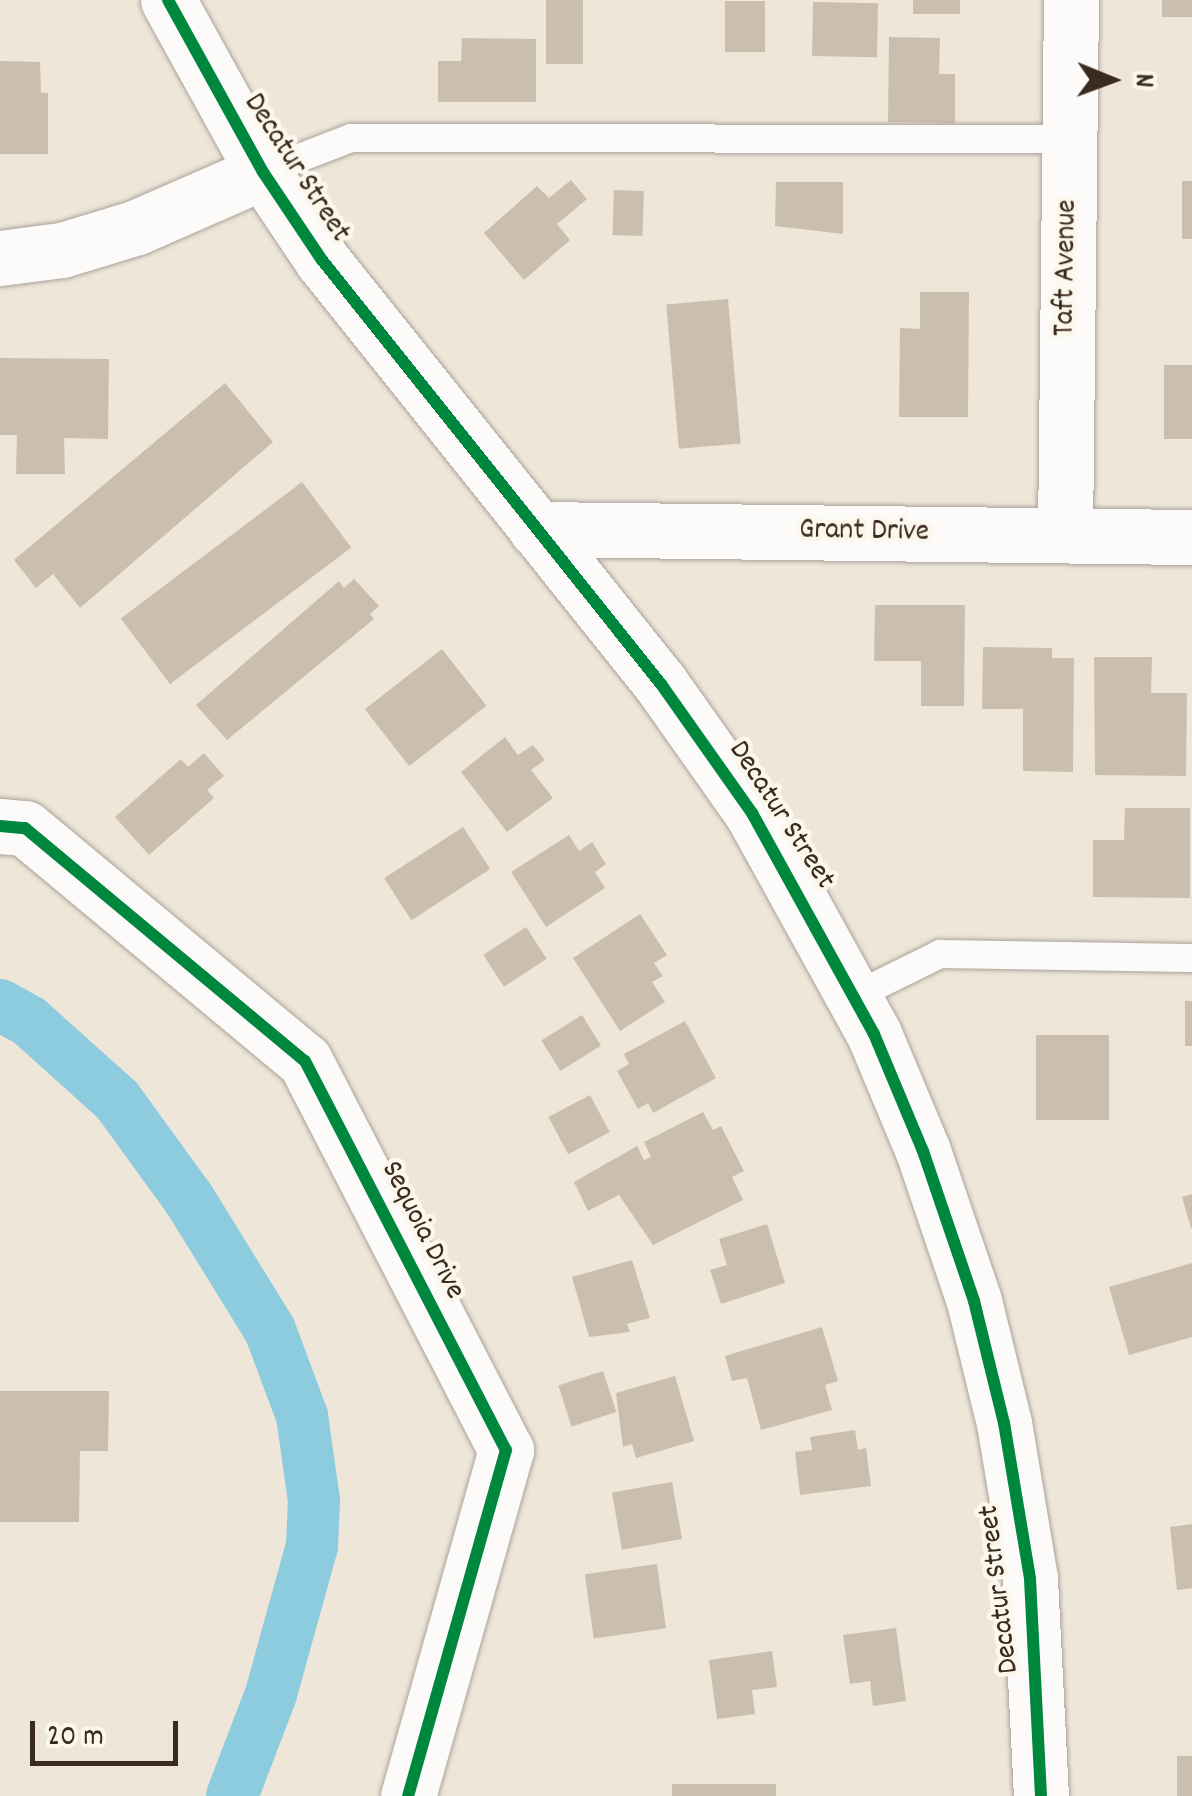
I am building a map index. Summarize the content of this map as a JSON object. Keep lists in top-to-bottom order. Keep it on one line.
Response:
{"streets":{"street":["Decatur Street","Taft Avenue","Grant Drive","Sequoia Drive"]},"crossings":[["Decatur Street","Grant Drive"],["Taft Avenue","Grant Drive"]],"scale_bar":"20 m","north":"right"}
